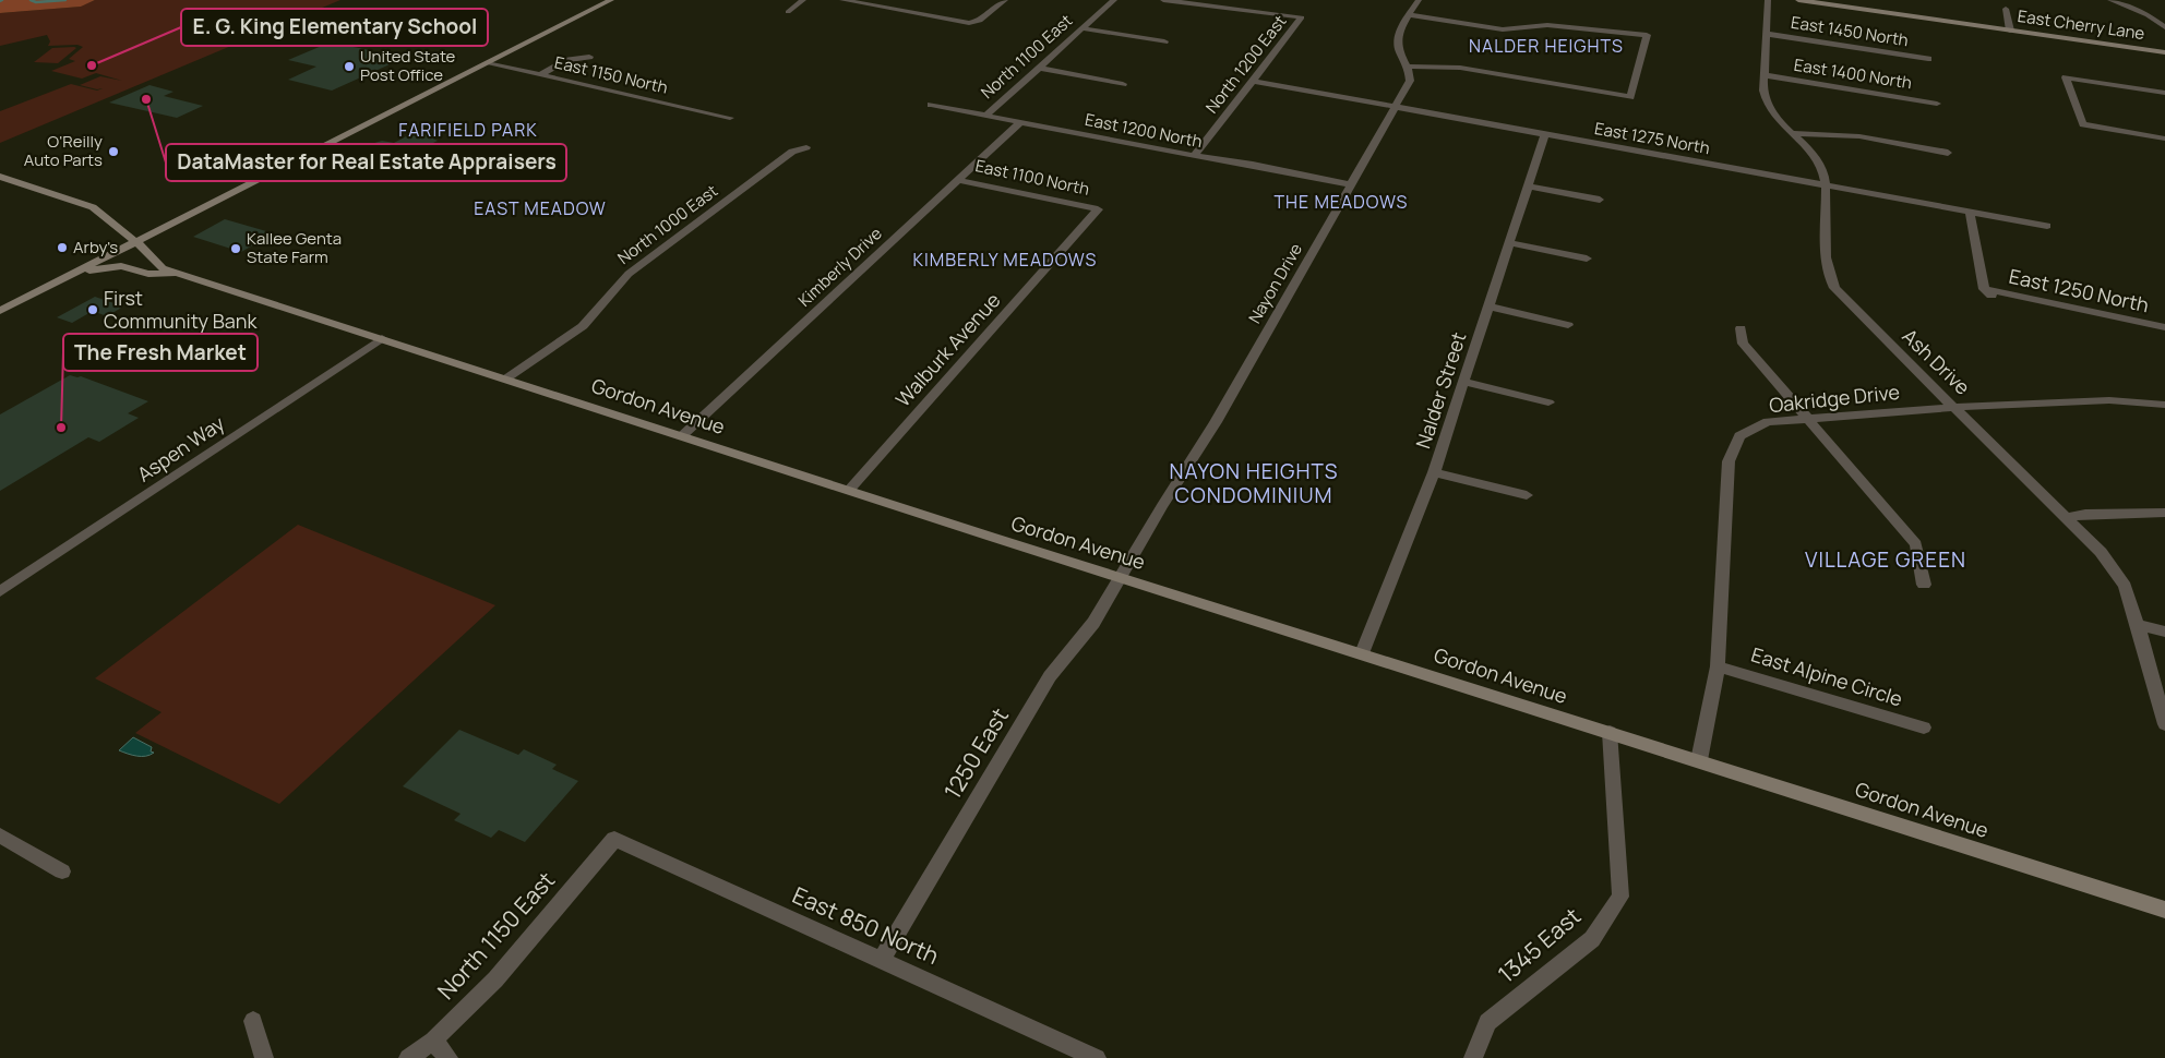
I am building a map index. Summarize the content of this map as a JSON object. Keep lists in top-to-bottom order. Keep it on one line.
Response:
{"streets":{"main road":["East Cherry Lane","Gordon Avenue"],"street":["East 1450 North","North 1100 East","North 1200 East","East 1400 North","East 1150 North","East 1200 North","East 1275 North","East 1100 North","North 1000 East","Kimberly Drive","Nayon Drive","East 1250 North","Walburk Avenue","Ash Drive","Nalder Street","Oakridge Drive","Aspen Way","East Alpine Circle","1250 East","East 850 North","North 1150 East","1345 East"]},"crossings":[["East 1450 North","Ash Drive"],["North 1100 East","East 1200 North"],["North 1200 East","East 1200 North"],["North 1200 East","East 1275 North"],["East 1400 North","Ash Drive"],["East 1200 North","Kimberly Drive"],["East 1200 North","Nayon Drive"],["East 1275 North","Nayon Drive"],["East 1275 North","Ash Drive"],["East 1275 North","Nalder Street"],["East 1100 North","Kimberly Drive"],["East 1100 North","Walburk Avenue"],["North 1000 East","Gordon Avenue"],["Kimberly Drive","Gordon Avenue"],["Nayon Drive","Gordon Avenue"],["Nayon Drive","1250 East"],["Walburk Avenue","Gordon Avenue"],["Ash Drive","Oakridge Drive"],["Nalder Street","Gordon Avenue"],["Oakridge Drive","Gordon Avenue"],["Oakridge Drive","East Alpine Circle"],["Gordon Avenue","Aspen Way"],["Gordon Avenue","1250 East"],["Gordon Avenue","1345 East"],["1250 East","East 850 North"],["East 850 North","North 1150 East"]],"districts":["NALDER HEIGHTS","FARIFIELD PARK","THE MEADOWS","EAST MEADOW","KIMBERLY MEADOWS","NAYON HEIGHTS CONDOMINIUM","VILLAGE GREEN"],"places":["E. G. King Elementary School","United State Post Office","DataMaster for Real Estate Appraisers","O'Reilly Auto Parts","Arby's","Kallee Genta State Farm","First Community Bank","The Fresh Market"]}
